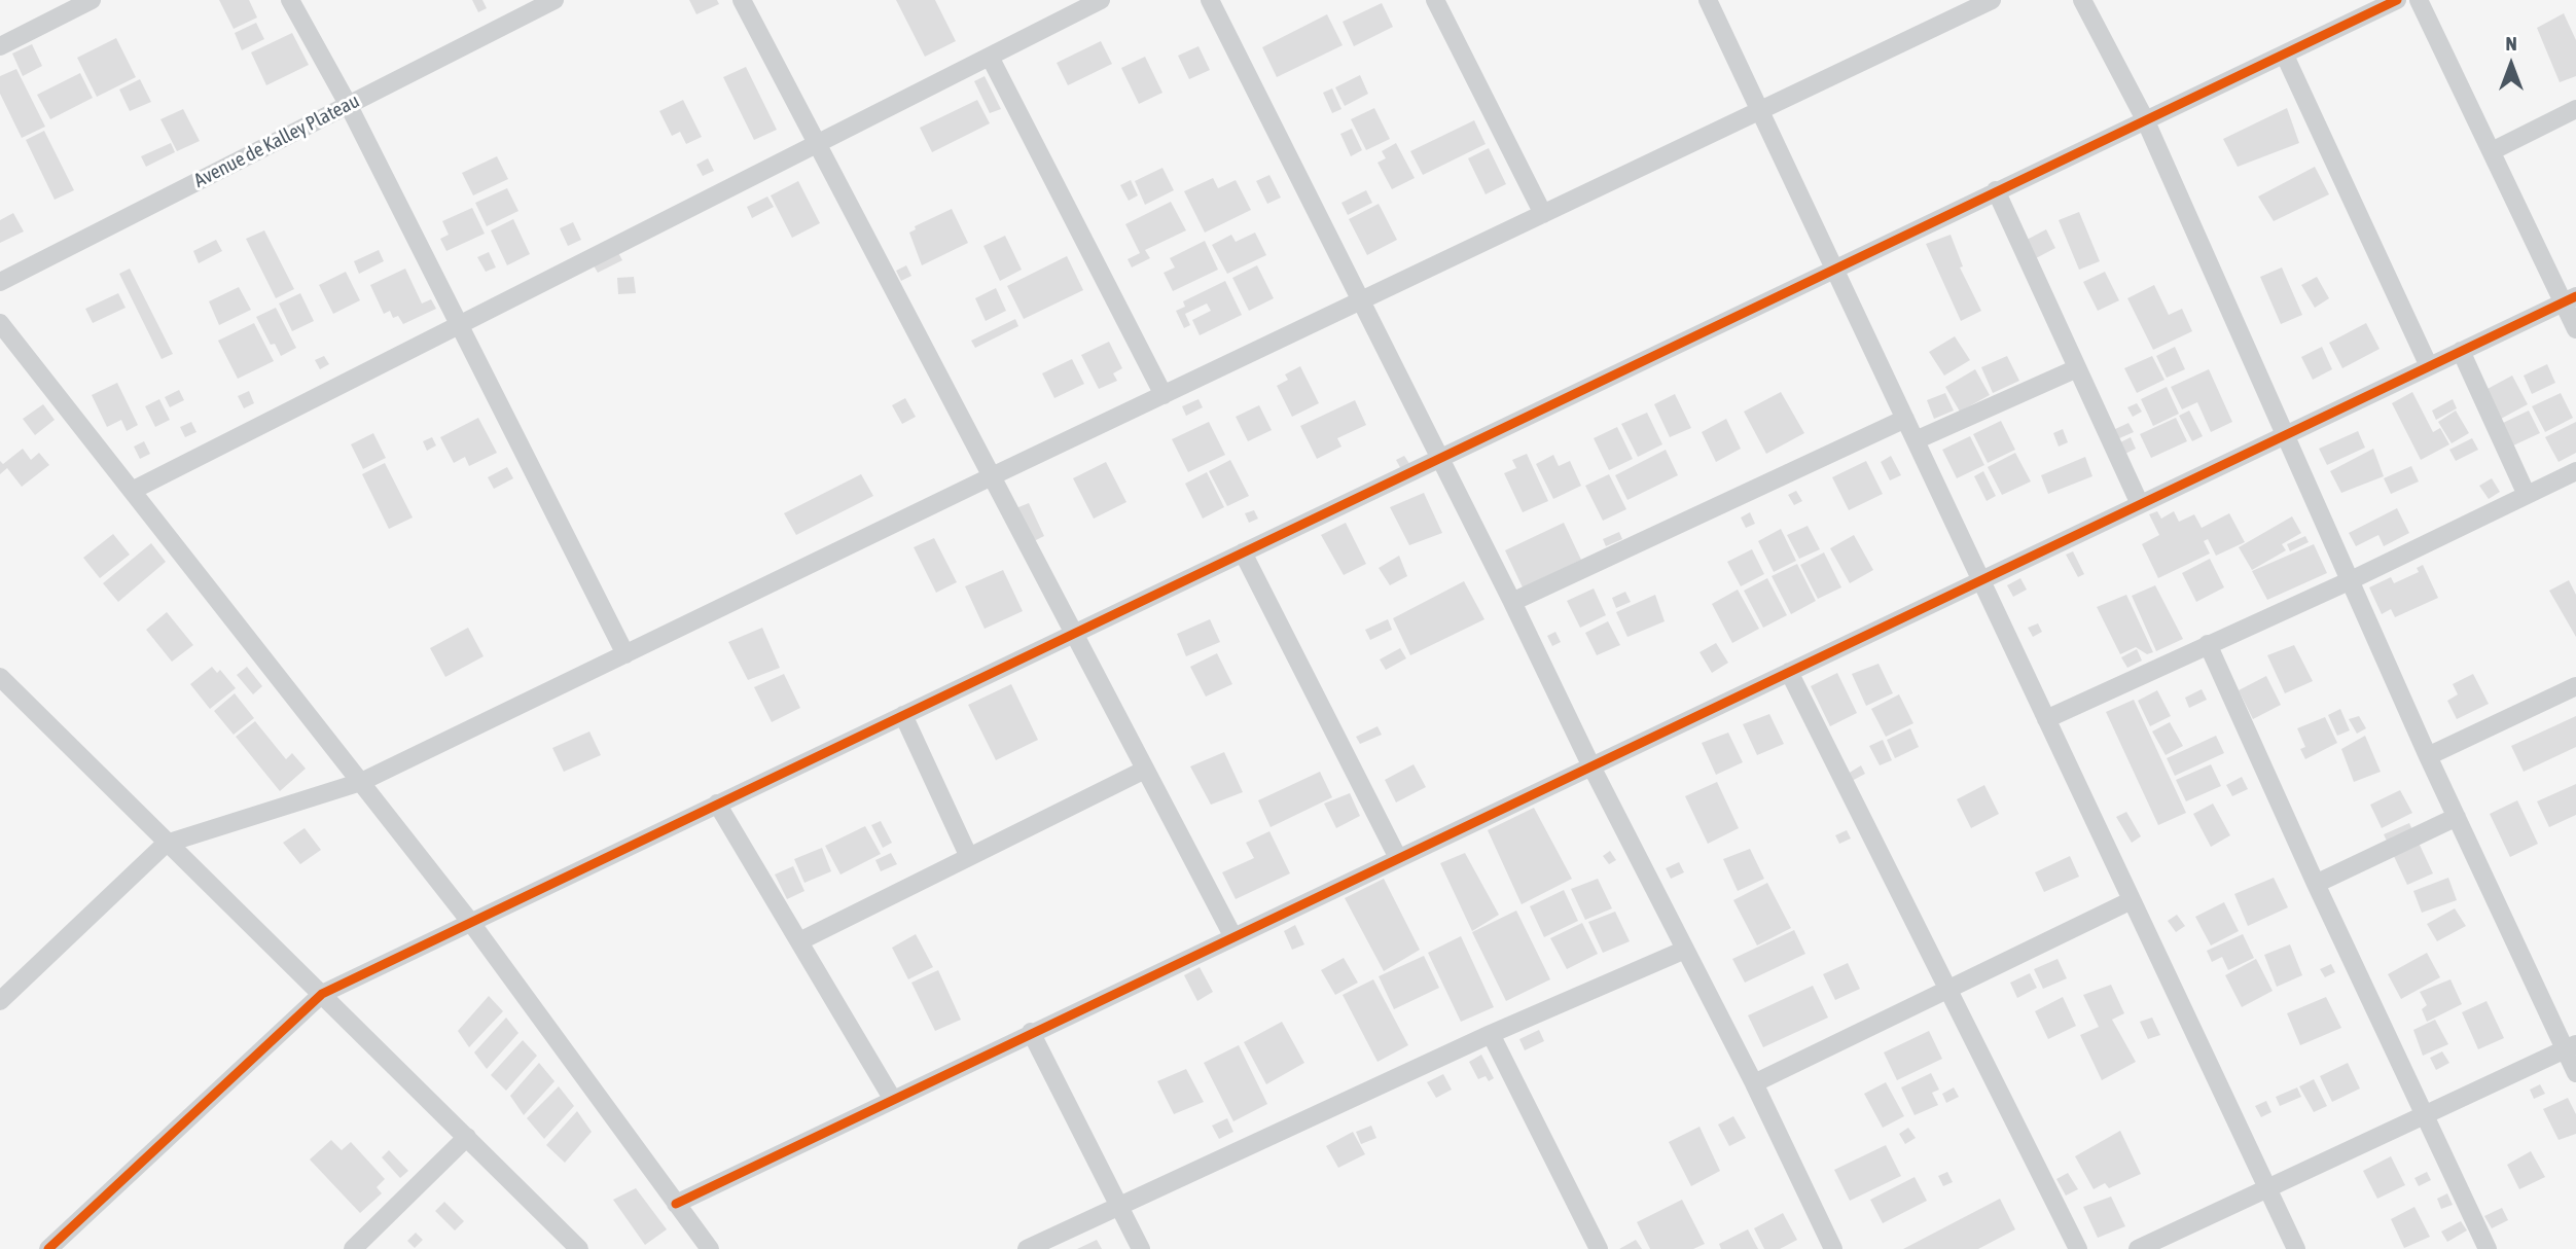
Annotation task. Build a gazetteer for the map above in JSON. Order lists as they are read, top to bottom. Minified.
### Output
{"streets":{"street":["Avenue de Kalley Plateau"]},"north":"top"}
